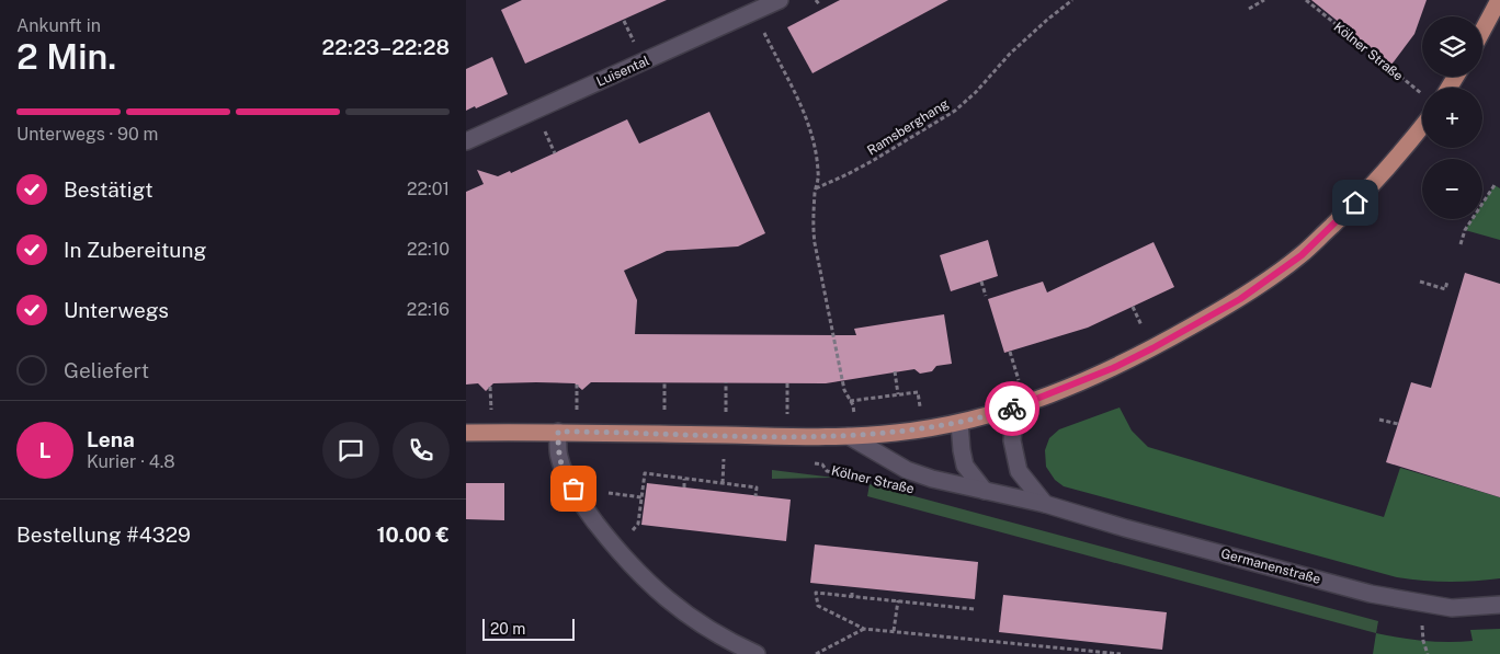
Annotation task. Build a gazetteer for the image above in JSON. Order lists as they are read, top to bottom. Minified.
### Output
{"streets":{"street":["Luisental","Germanenstraße"],"path":["Kölner Straße","Ramsberghang"]},"scale_bar":"20 m","page":{"heading":["2 Min.","Ankunft in","22:23–22:28"],"panel":["Lena","Kurier · 4.8","Bestellung #4329","10.00 €"],"map_buttons":["+","−"],"bar":"Unterwegs · 90 m","list":[["Bestätigt","22:01"],["In Zubereitung","22:10"],["Unterwegs","22:16"],"Geliefert"],"round":"L","scale":"20 m"}}
